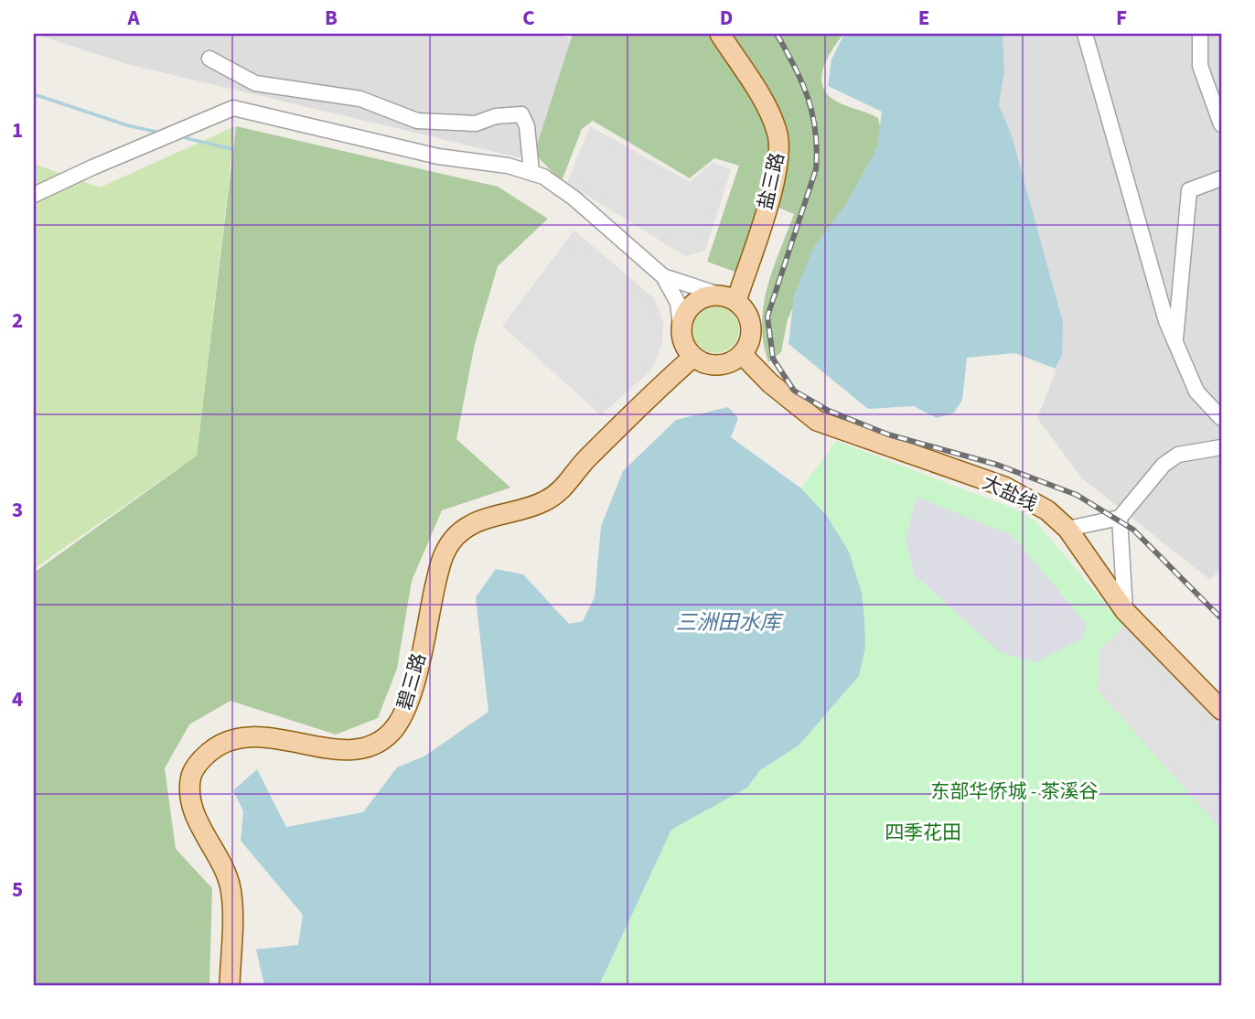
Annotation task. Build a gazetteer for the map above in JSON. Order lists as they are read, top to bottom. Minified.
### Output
{"streets":{"main road":["盐三路","大盐线","碧三路"]},"crossings":[["盐三路","大盐线"],["盐三路","碧三路"],["大盐线","碧三路"]],"water":["三洲田水库"],"parks":["东部华侨城 - 茶溪谷","四季花田"],"grid":{"columns":["A","B","C","D","E","F"],"rows":["1","2","3","4","5"]}}
